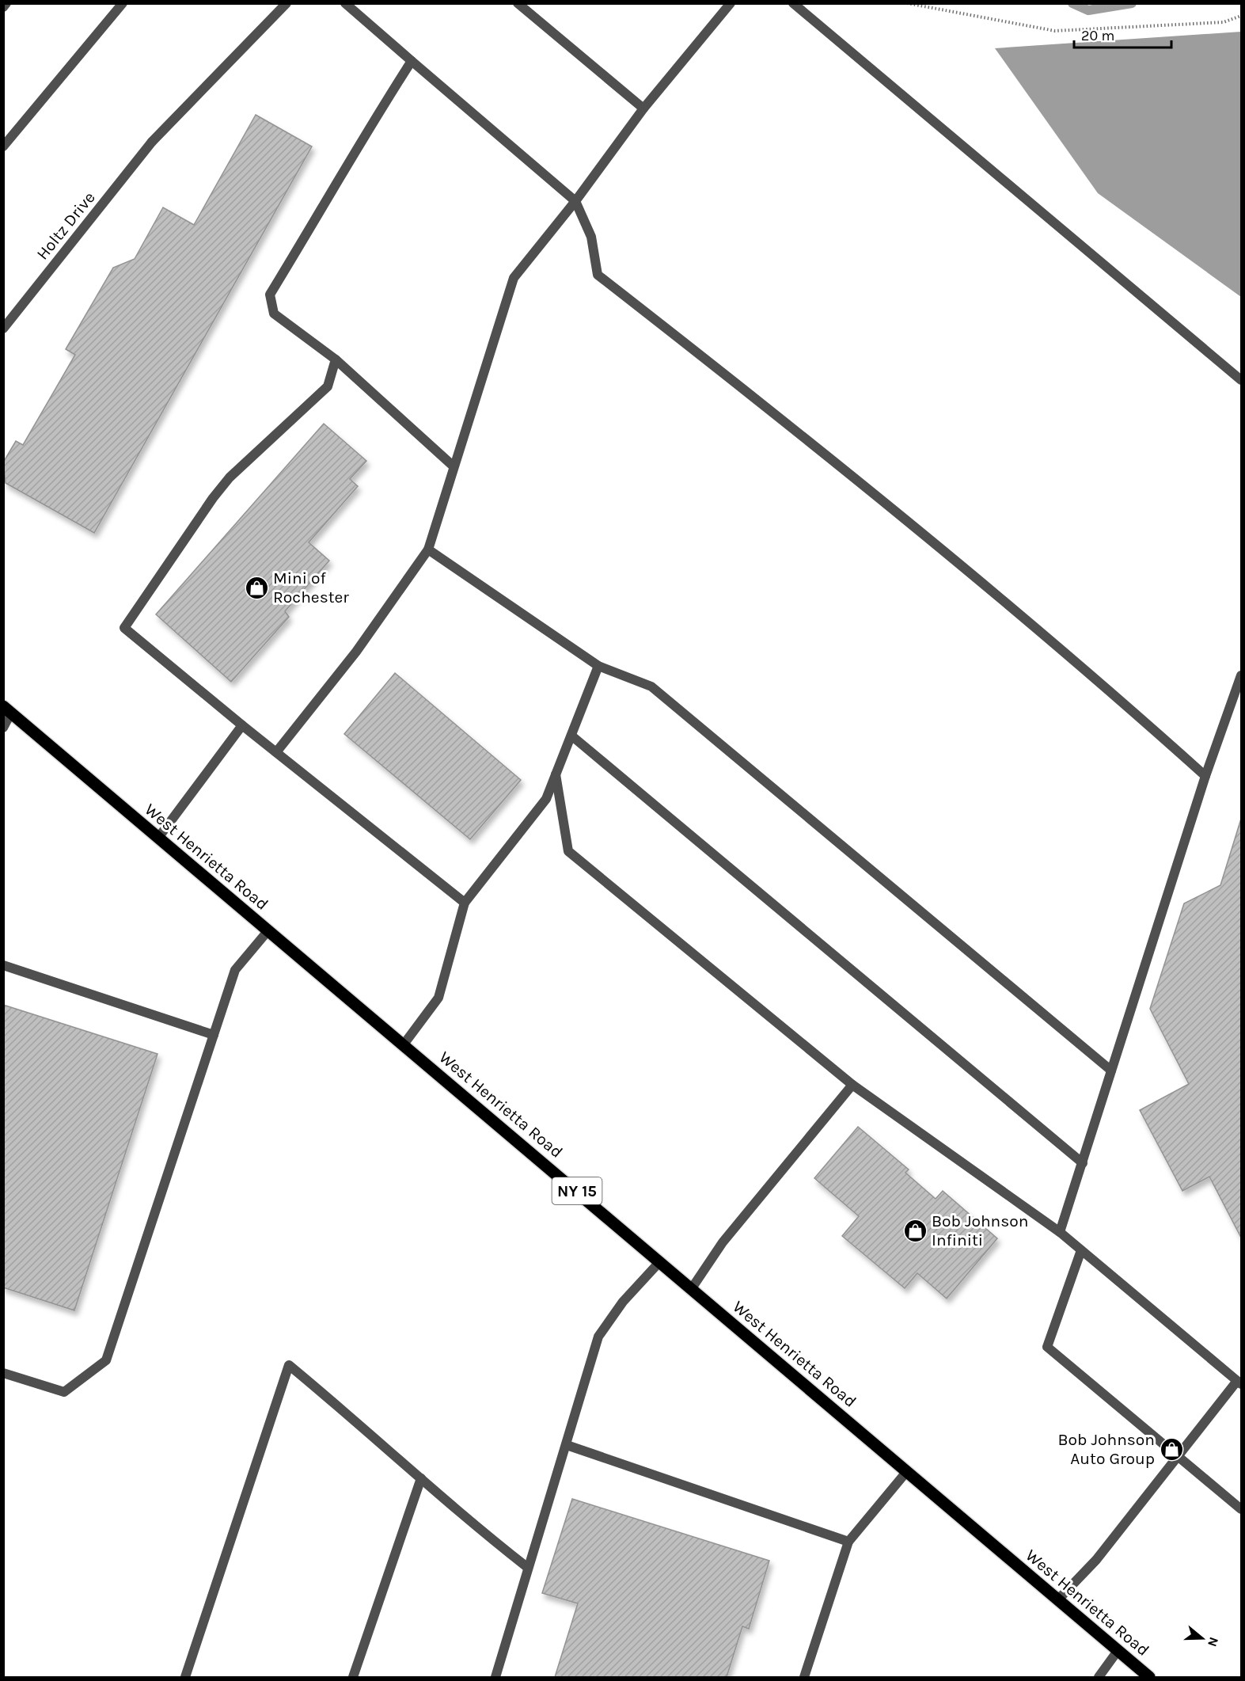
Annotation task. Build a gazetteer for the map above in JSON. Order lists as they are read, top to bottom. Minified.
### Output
{"streets":{"main road":["West Henrietta Road","NY 15"],"street":["Holtz Drive"]},"places":{"shop":["Mini of Rochester","Bob Johnson Infiniti","Bob Johnson Auto Group"]},"scale_bar":"20 m","north":"right"}
